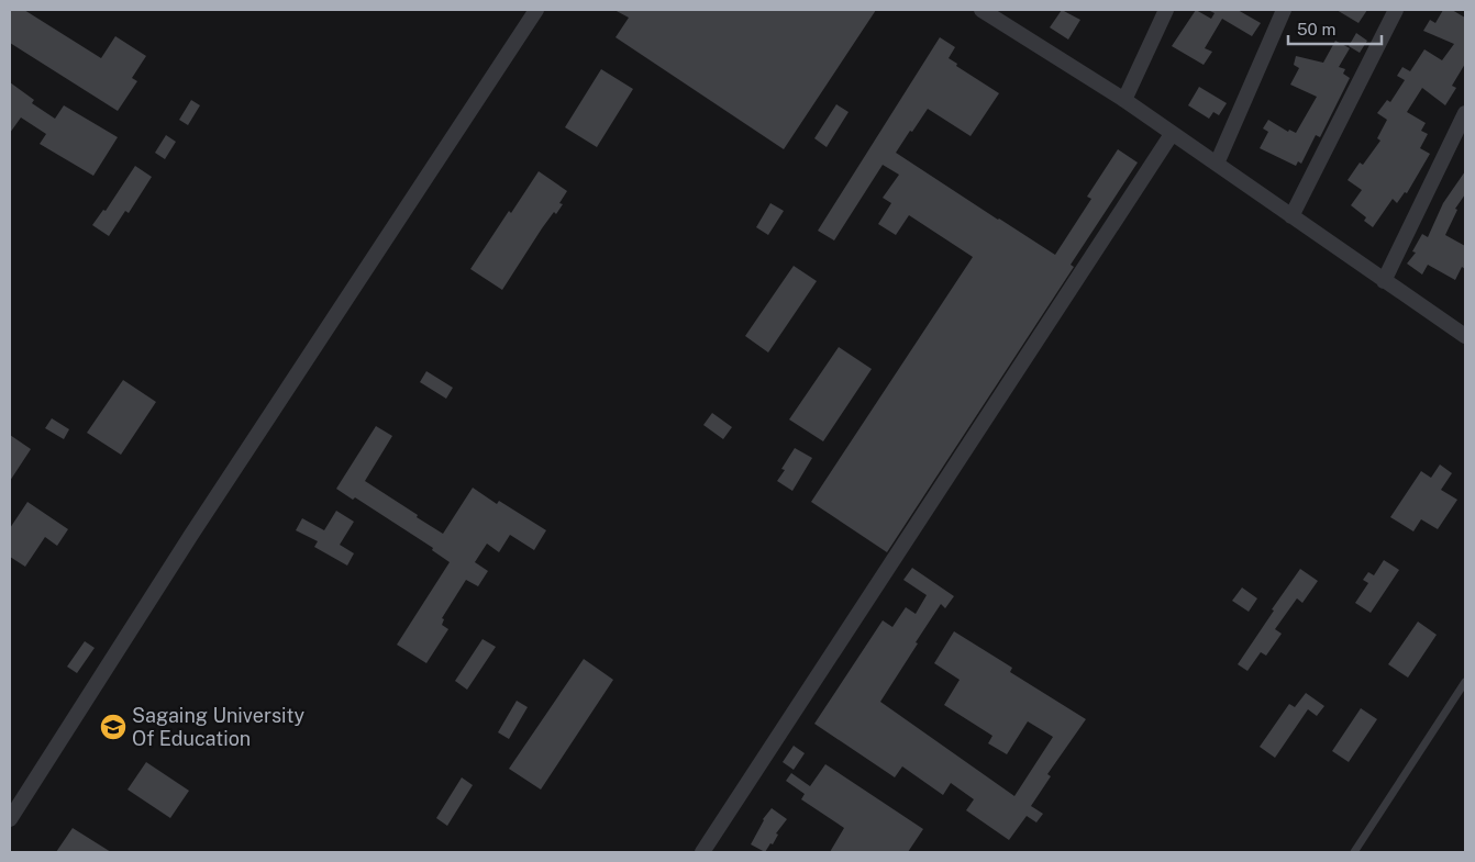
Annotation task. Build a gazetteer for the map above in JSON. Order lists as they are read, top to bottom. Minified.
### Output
{"places":{"school or university":["Sagaing University Of Education"]},"scale_bar":"50 m"}
